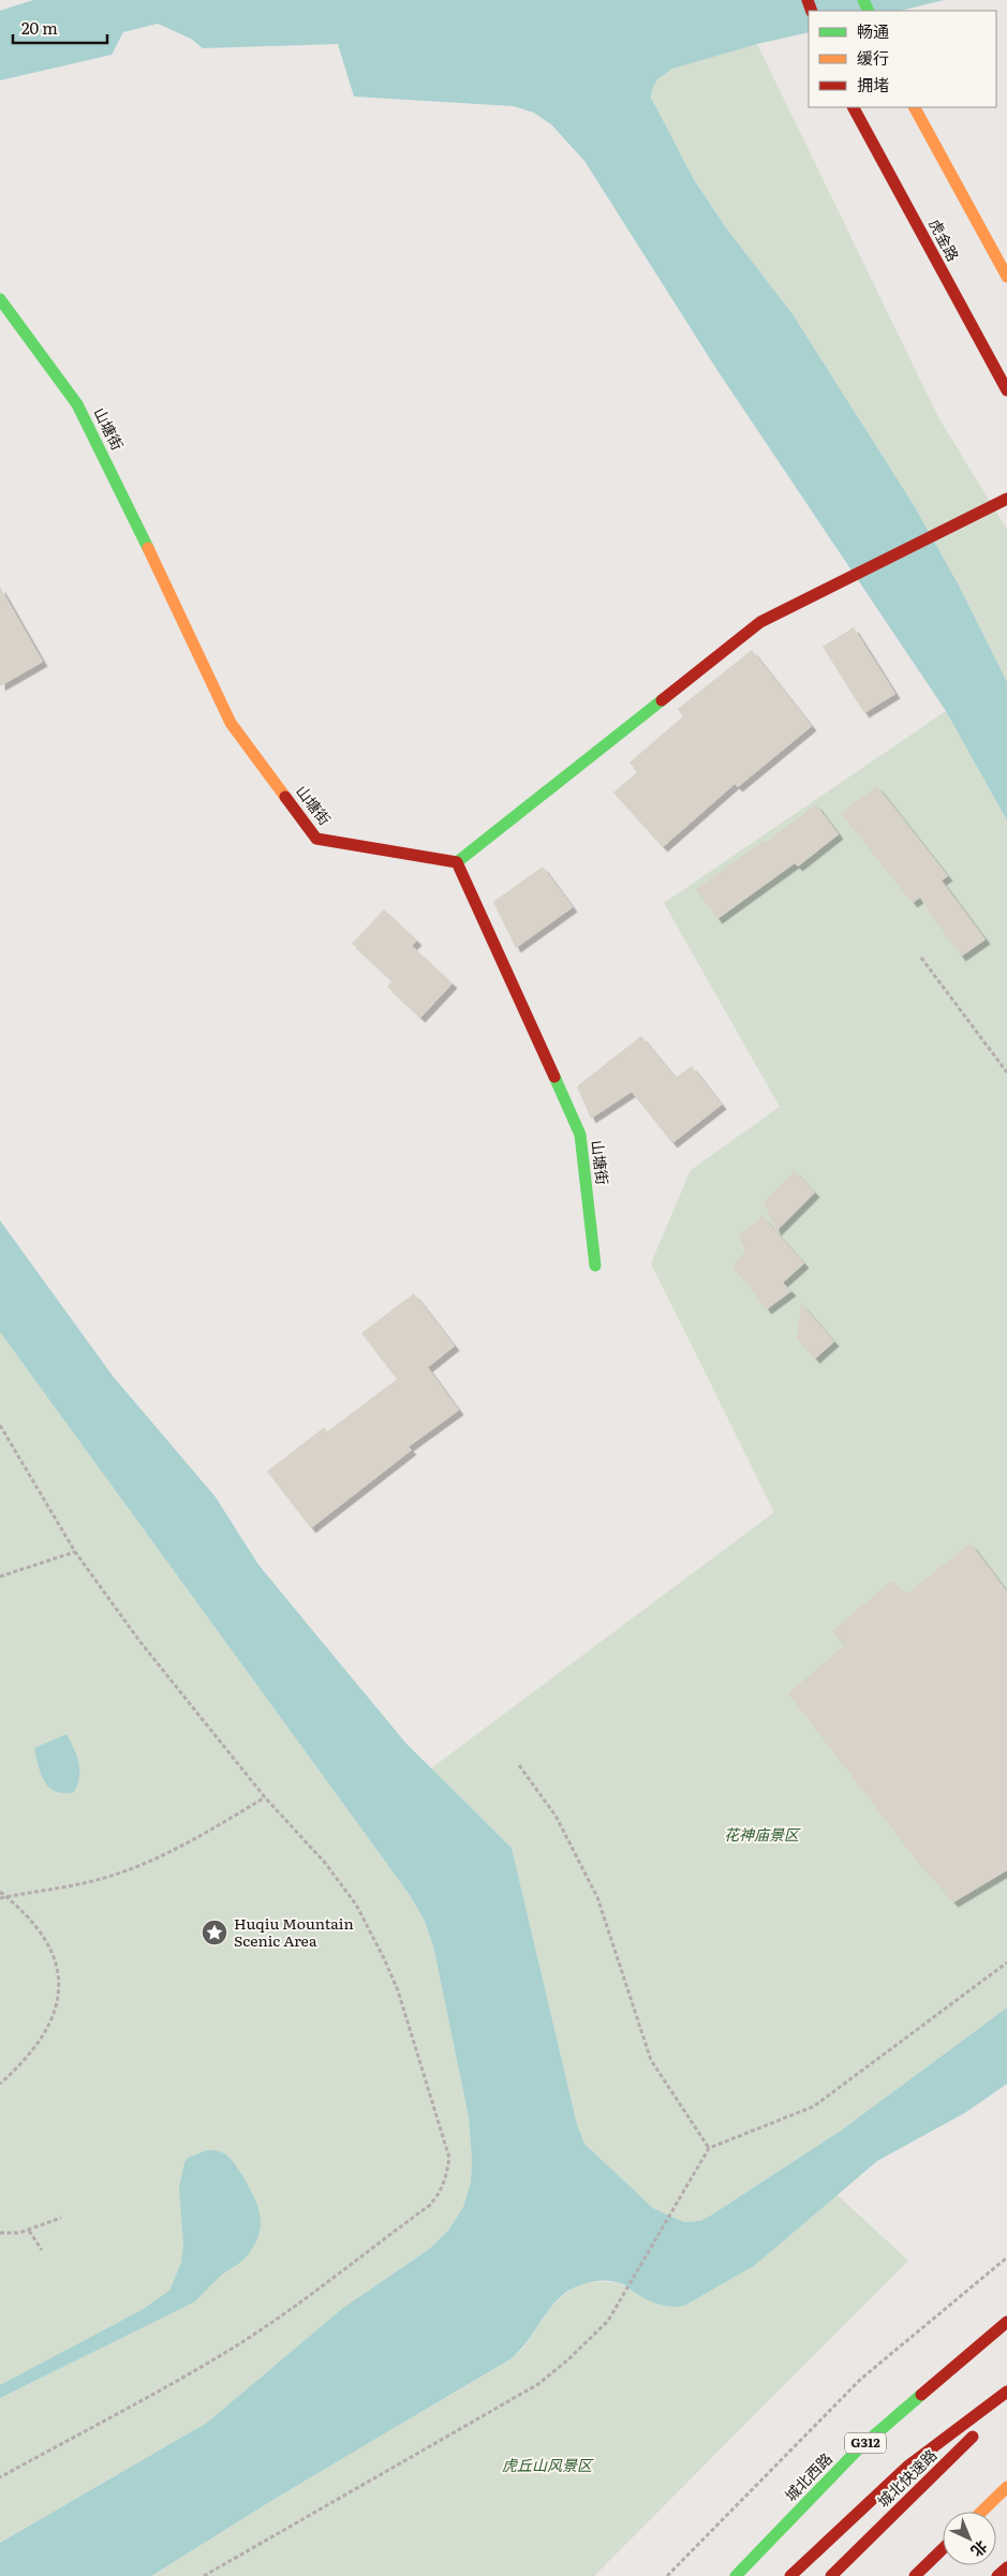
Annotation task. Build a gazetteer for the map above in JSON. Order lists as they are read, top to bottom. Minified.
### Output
{"streets":{"main road":["虎金路","山塘街","G312","城北西路","城北快速路"]},"parks":["花神庙景区","虎丘山风景区"],"places":{"place":["Huqiu Mountain Scenic Area"]},"legend":["畅通","缓行","拥堵"],"scale_bar":"20 m","north":"bottom right"}
